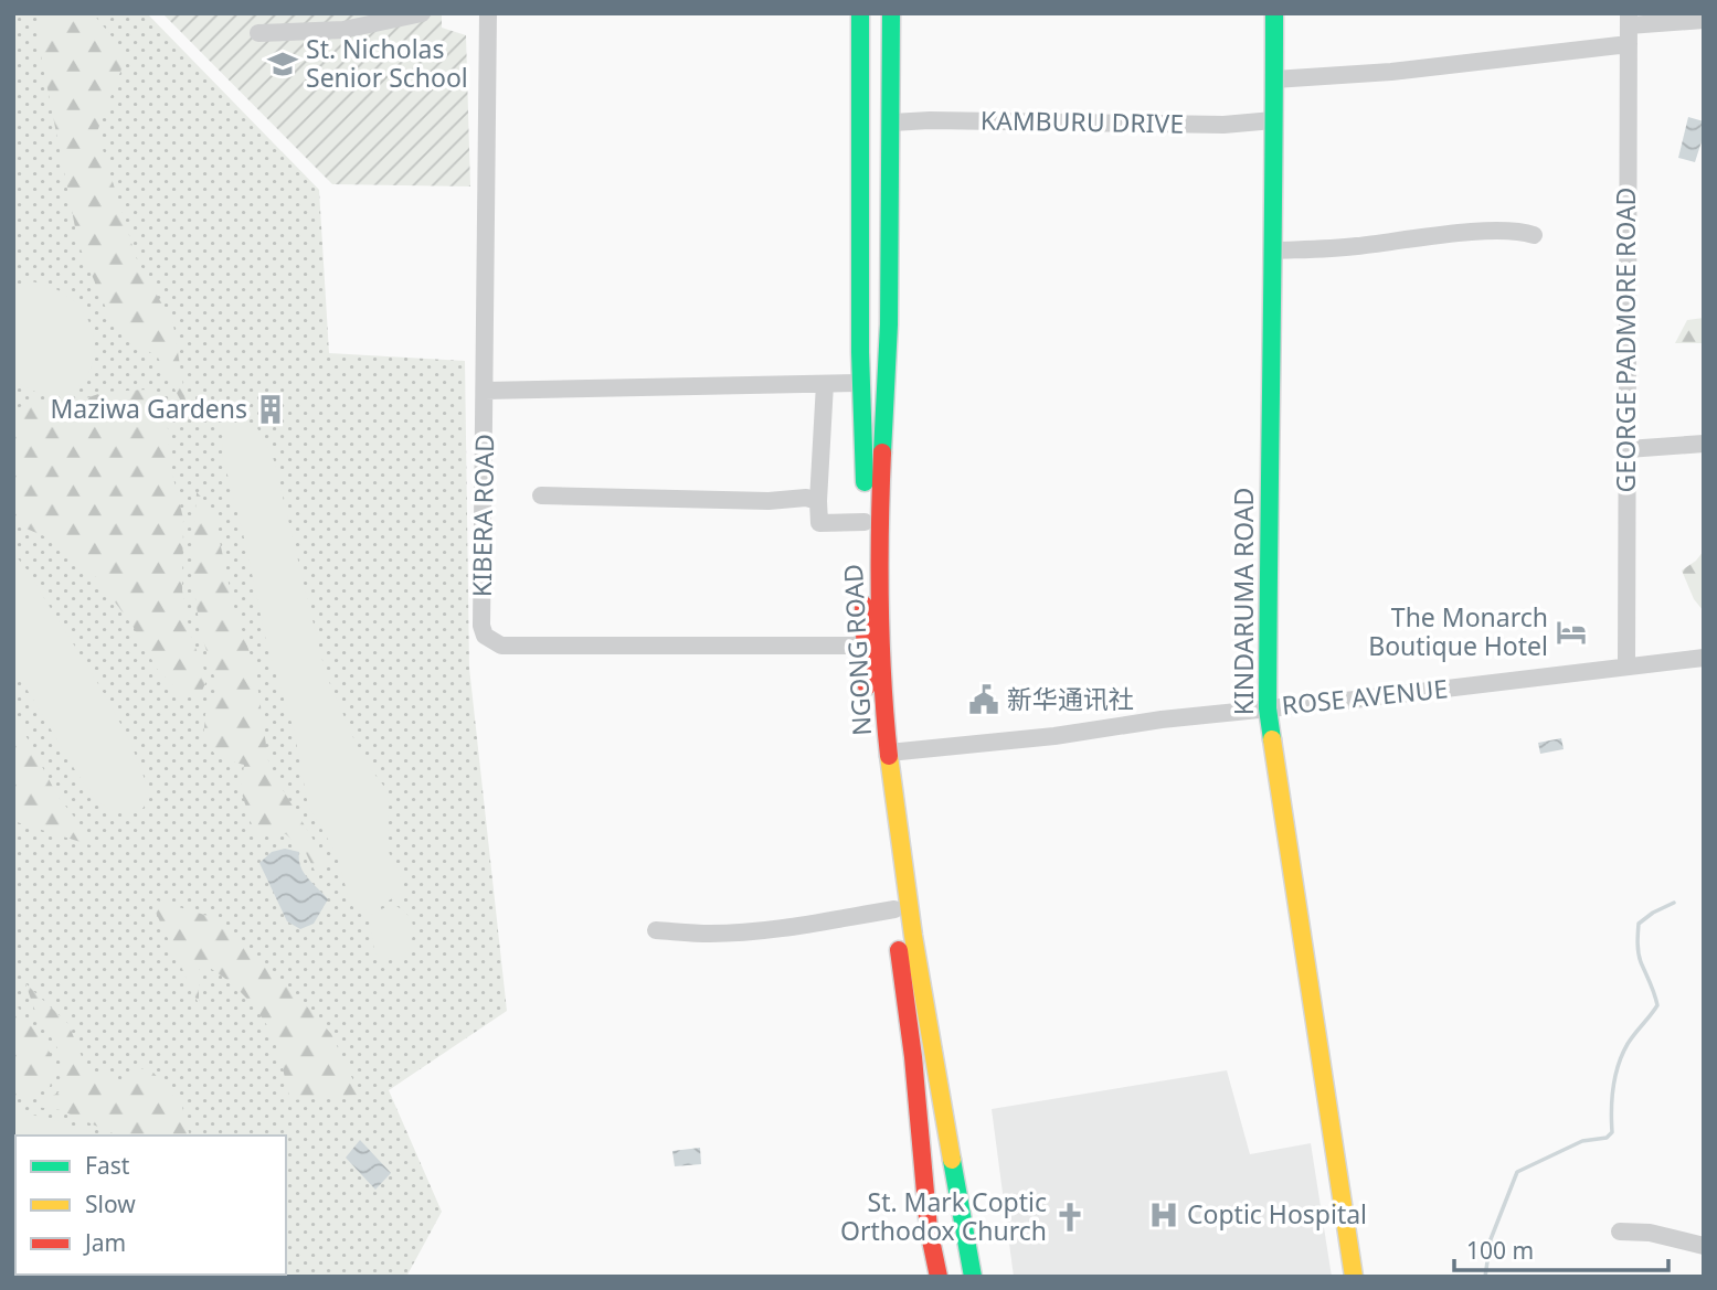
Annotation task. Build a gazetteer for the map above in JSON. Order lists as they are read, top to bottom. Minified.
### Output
{"streets":{"main road":["KINDARUMA ROAD","NGONG ROAD"],"street":["KAMBURU DRIVE","GEORGE PADMORE ROAD","KIBERA ROAD","ROSE AVENUE"]},"crossings":[["KAMBURU DRIVE","KINDARUMA ROAD"],["KAMBURU DRIVE","NGONG ROAD"],["GEORGE PADMORE ROAD","ROSE AVENUE"],["KIBERA ROAD","NGONG ROAD"],["KINDARUMA ROAD","ROSE AVENUE"],["NGONG ROAD","ROSE AVENUE"]],"places":{"school or university":["St. Nicholas Senior School"],"building":["Maziwa Gardens"],"hotel":["The Monarch Boutique Hotel"],"public building":["新华通讯社"],"hospital":["Coptic Hospital"],"church":["St. Mark Coptic Orthodox Church"]},"legend":["Fast","Slow","Jam"],"scale_bar":"100 m"}
